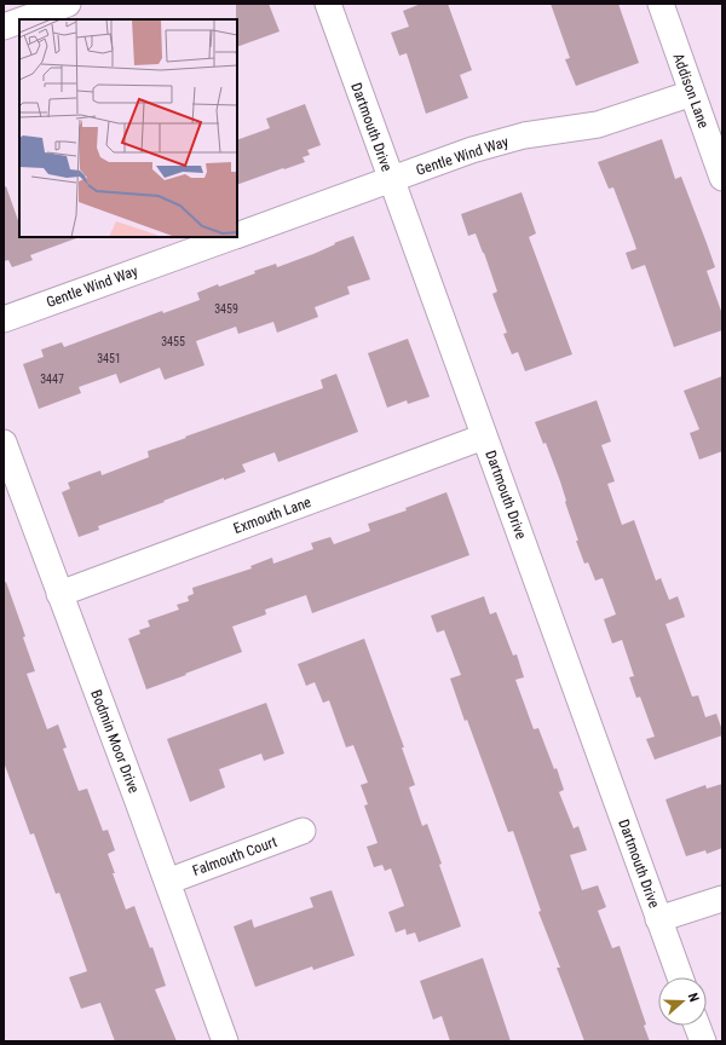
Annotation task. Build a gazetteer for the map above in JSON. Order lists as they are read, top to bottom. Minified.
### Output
{"streets":{"street":["Addison Lane","Dartmouth Drive","Gentle Wind Way","Exmouth Lane","Bodmin Moor Drive","Falmouth Court"]},"crossings":[["Addison Lane","Gentle Wind Way"],["Dartmouth Drive","Gentle Wind Way"],["Dartmouth Drive","Exmouth Lane"],["Exmouth Lane","Bodmin Moor Drive"],["Bodmin Moor Drive","Falmouth Court"]],"house_numbers":["3459","3455","3451","3447"],"north":"right"}
